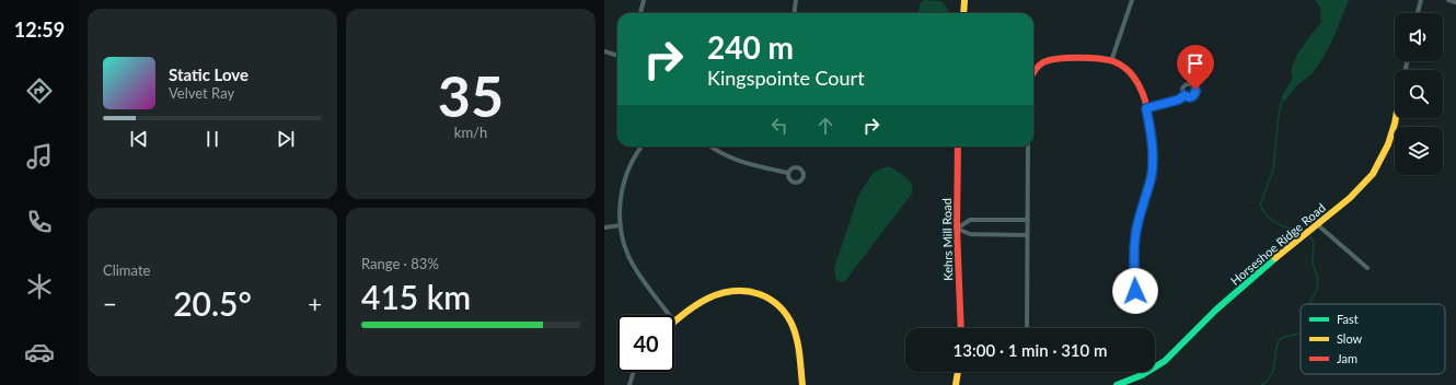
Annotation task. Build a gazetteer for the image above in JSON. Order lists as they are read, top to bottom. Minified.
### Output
{"streets":{"street":["Kehrs Mill Road","Horseshoe Ridge Road"]},"legend":["Fast","Slow","Jam"],"page":{"tabs":"12:59","tile":[["35","km/h"],"Climate",["Range · 83%","415 km"]],"turn":["240 m","Kingspointe Court"],"song":["Static Love","Velvet Ray"],"heat":["−","20.5°","+"],"limit":"40","trip":"13:00 · 1 min · 310 m"}}
